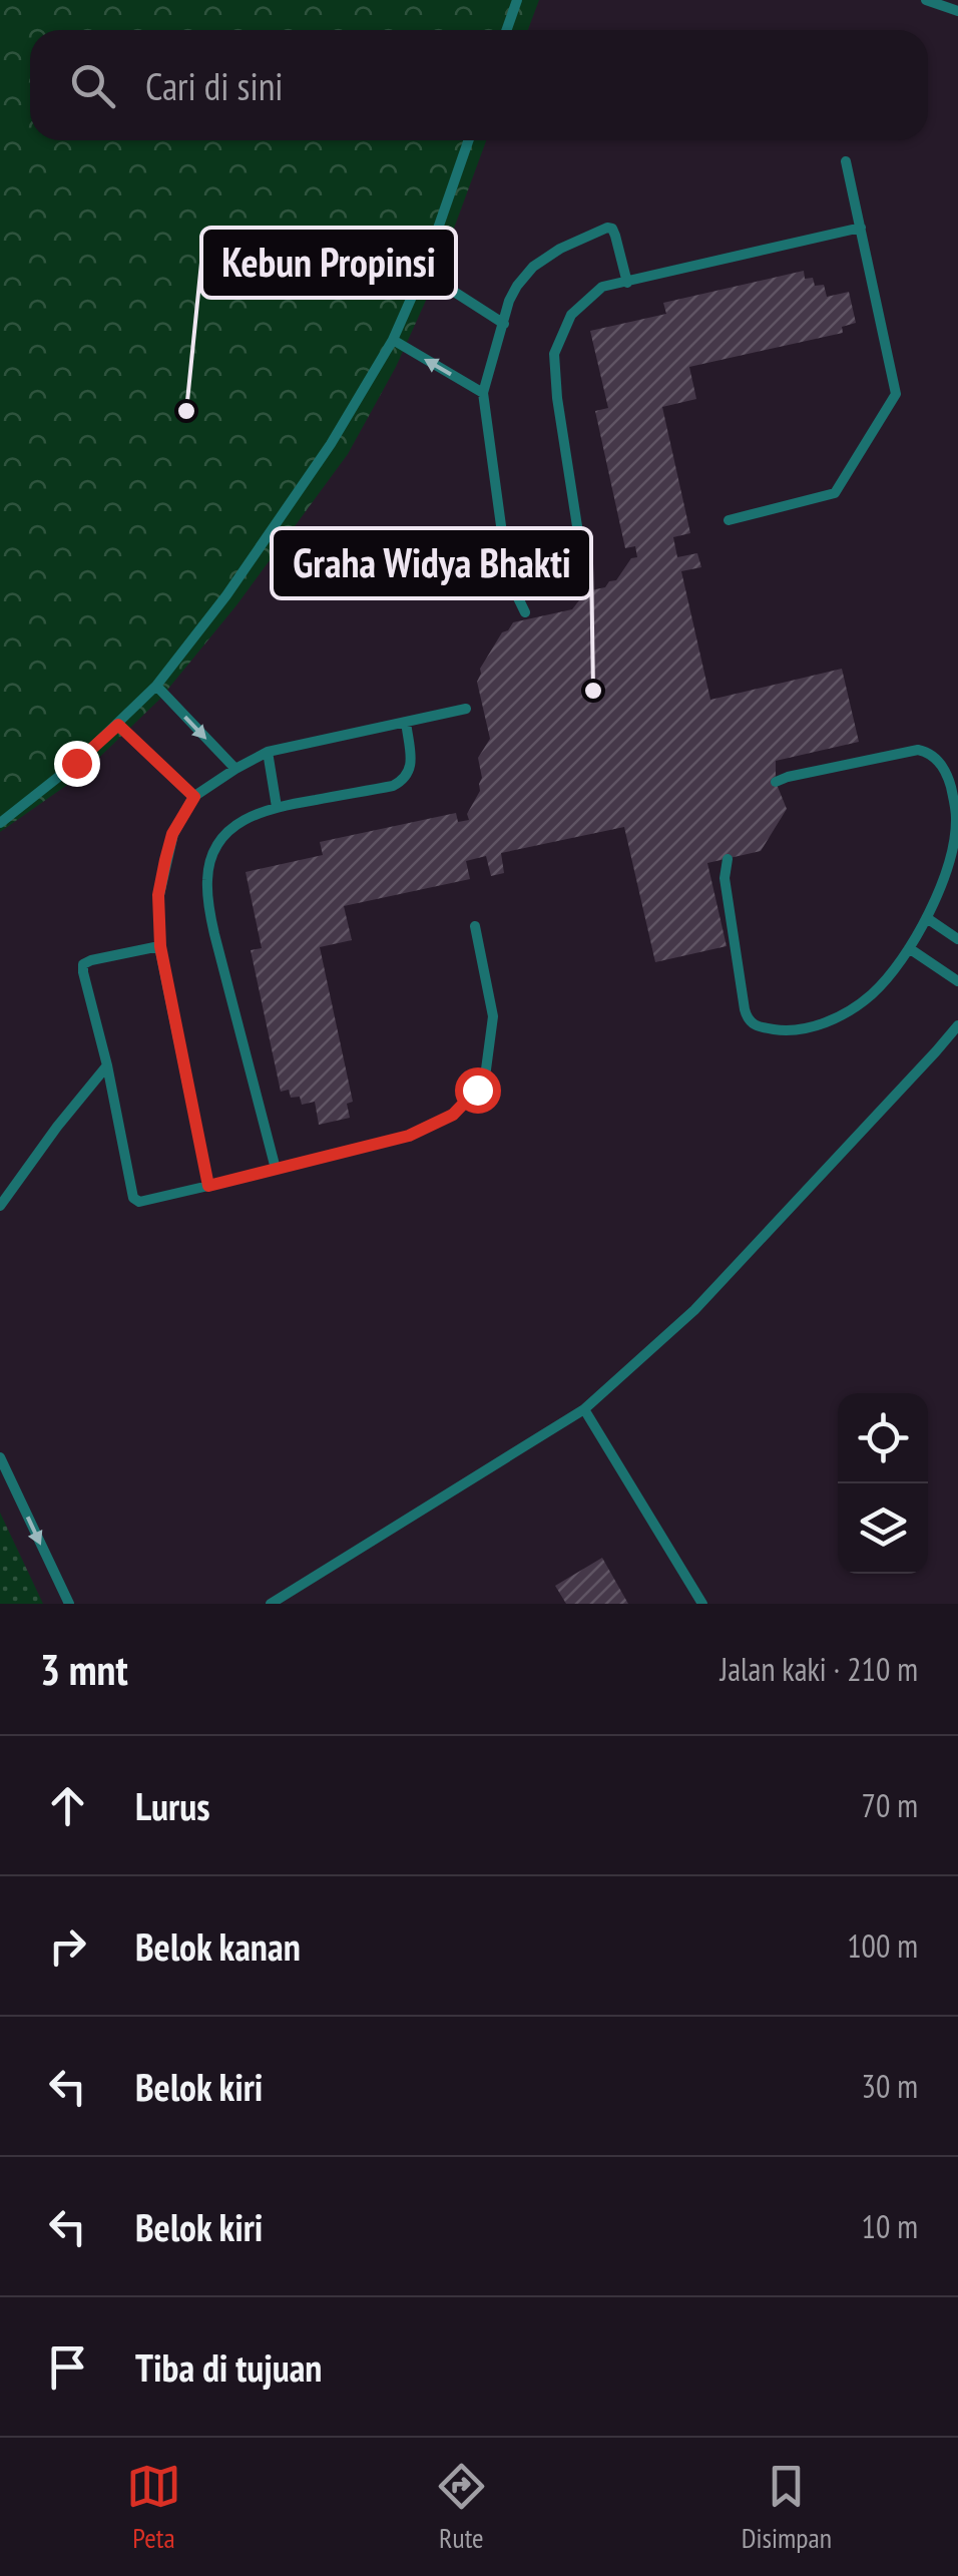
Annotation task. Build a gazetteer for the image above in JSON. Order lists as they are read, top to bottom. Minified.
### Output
{"places":["Kebun Propinsi","Graha Widya Bhakti"],"page":{"search":"Cari di sini","heading":["3 mnt","Jalan kaki · 210 m"],"list":[["Lurus","70 m"],["Belok kanan","100 m"],["Belok kiri","30 m"],["Belok kiri","10 m"],"Tiba di tujuan"],"nav":["Peta","Rute","Disimpan"]}}
